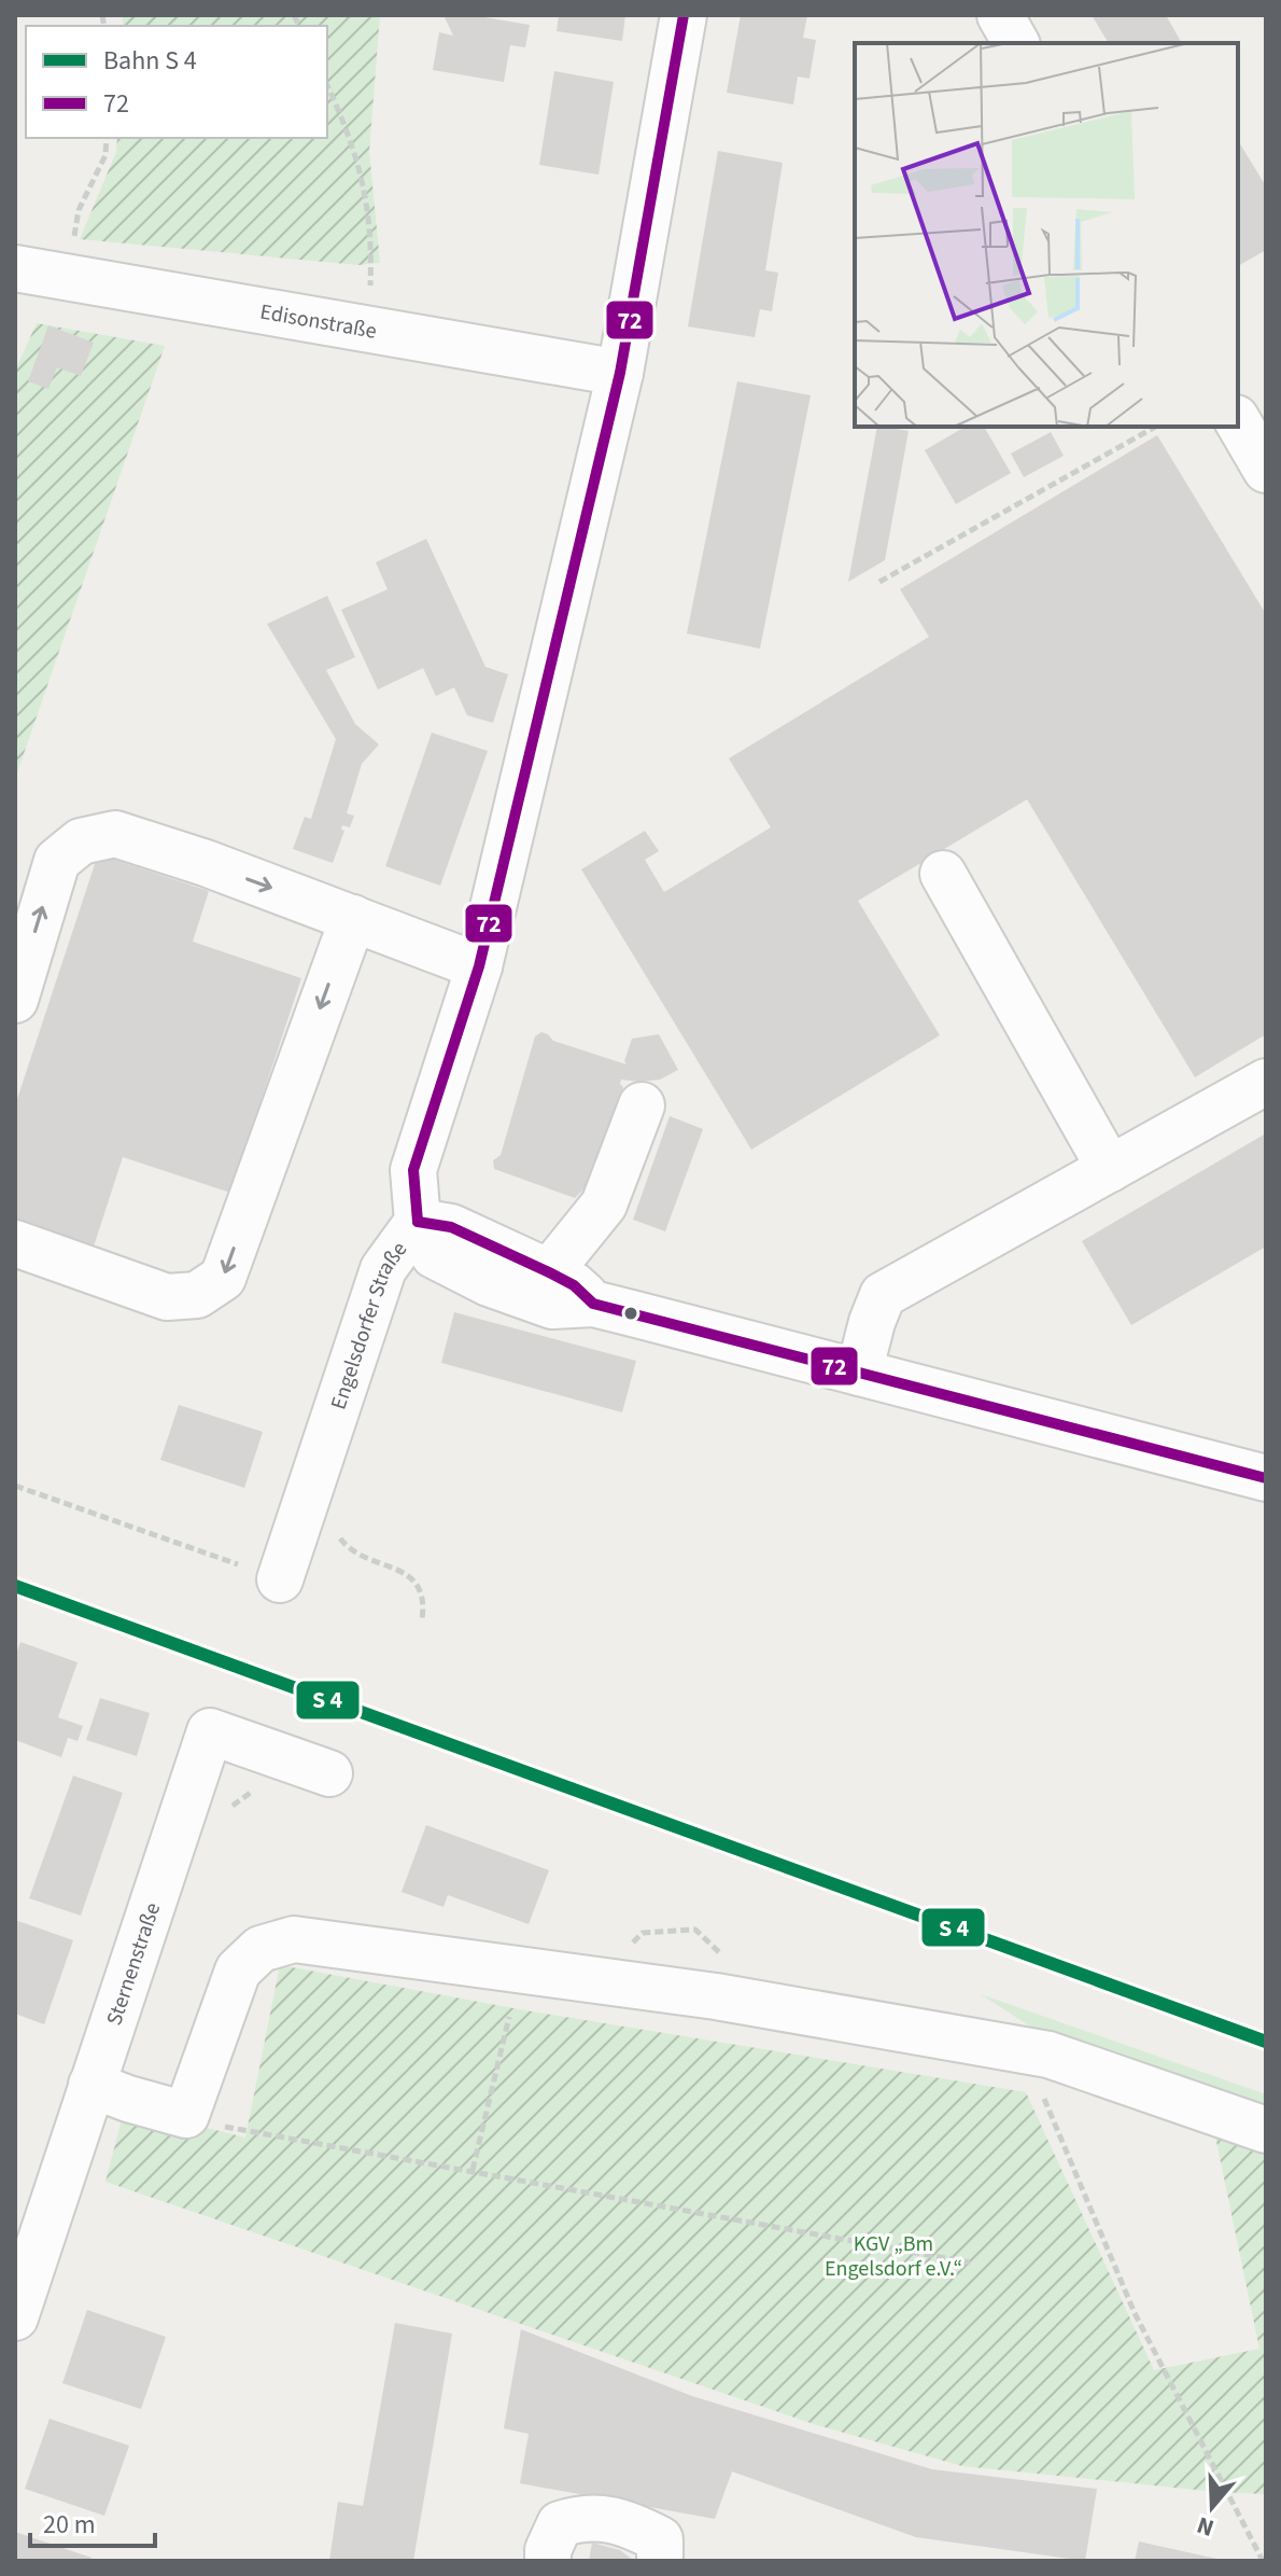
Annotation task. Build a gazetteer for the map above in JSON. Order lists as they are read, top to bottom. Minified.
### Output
{"streets":{"street":["Edisonstraße","Engelsdorfer Straße","Sternenstraße"]},"crossings":[["Edisonstraße","Engelsdorfer Straße"]],"parks":["KGV „Bm Engelsdorf e.V.“"],"lines":["transit line 72"],"legend":["Bahn S 4","72"],"scale_bar":"20 m","north":"bottom"}
